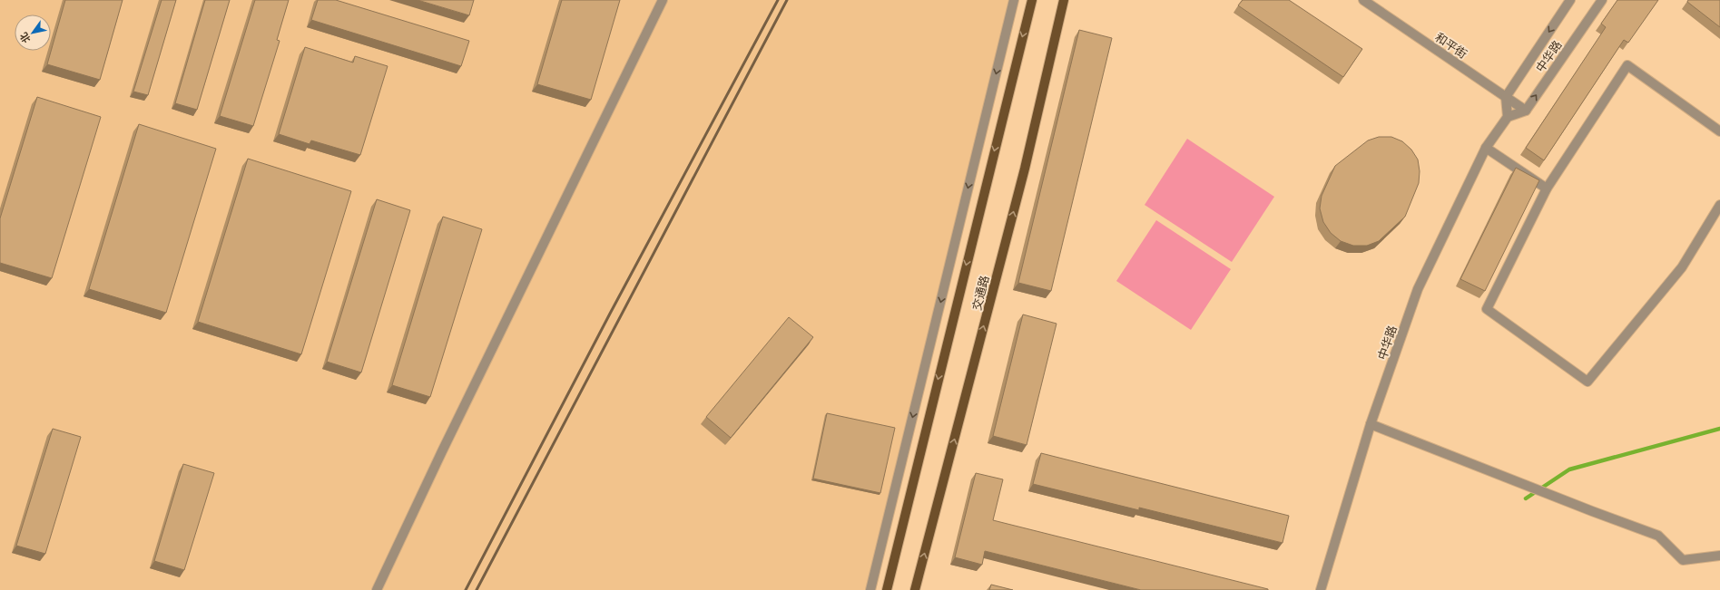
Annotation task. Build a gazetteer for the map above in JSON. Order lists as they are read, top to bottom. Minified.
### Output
{"streets":{"main road":["交通路"],"street":["和平街","中华路"]},"crossings":[["和平街","中华路"]],"north":"bottom left"}
